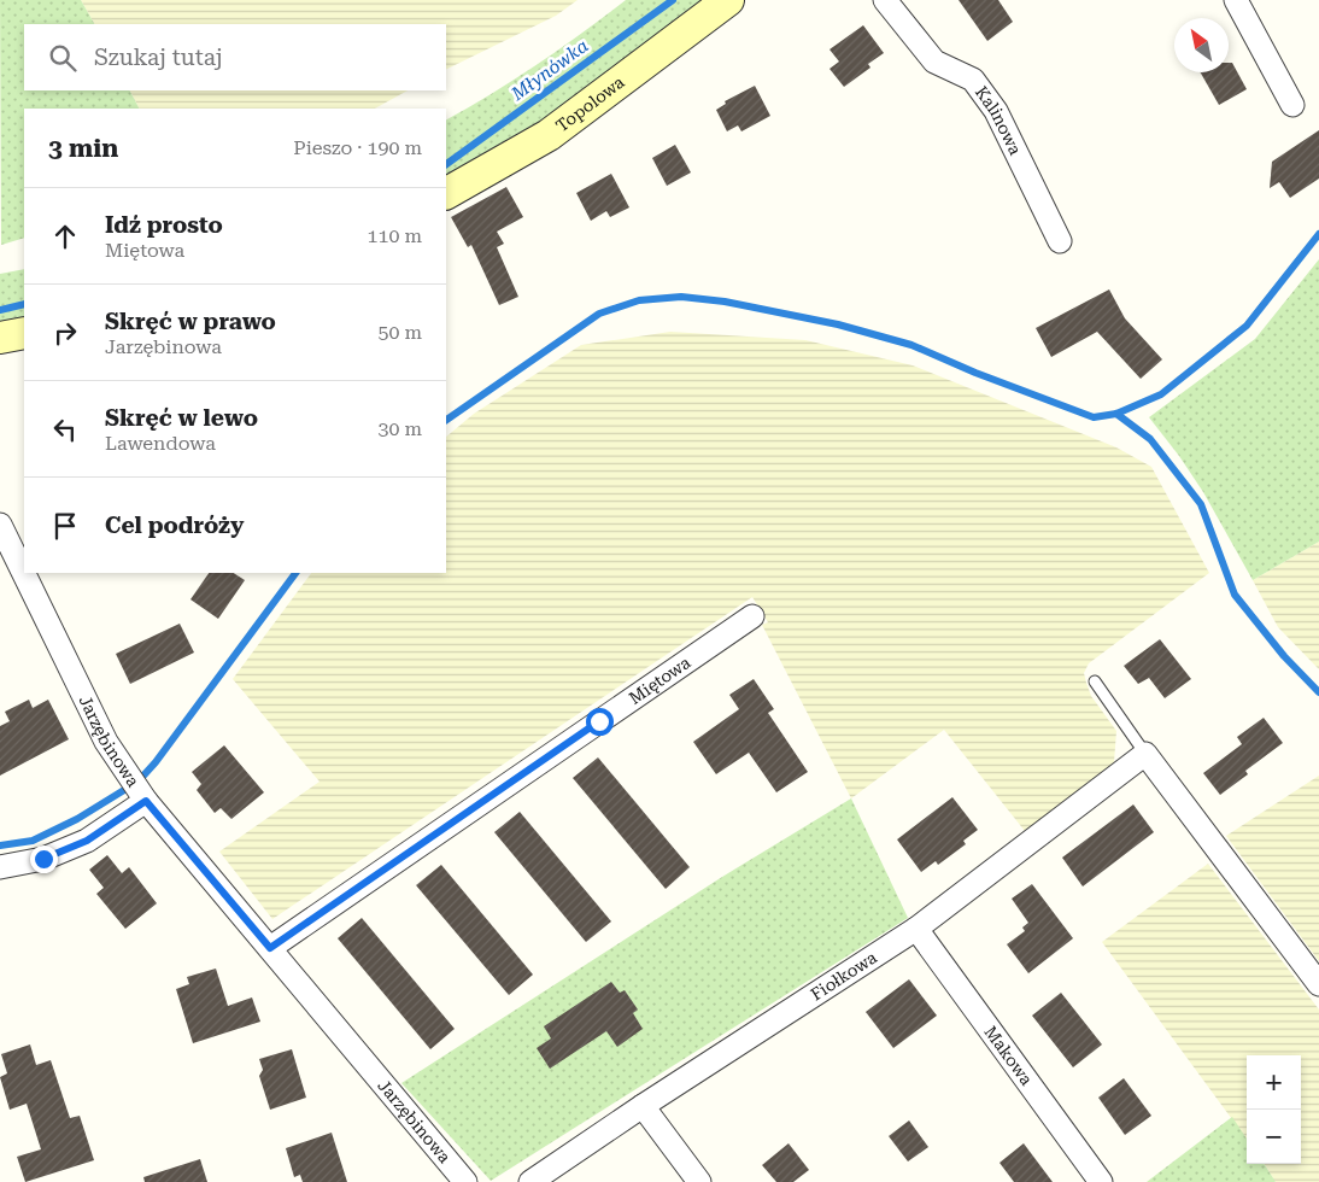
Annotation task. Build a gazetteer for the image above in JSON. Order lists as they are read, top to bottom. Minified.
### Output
{"streets":{"street":["Topolowa","Kalinowa","Miętowa","Jarzębinowa","Fiołkowa","Makowa"]},"crossings":[["Miętowa","Jarzębinowa"],["Fiołkowa","Makowa"]],"water":["Młynówka"],"north":"top left","page":{"search":"Szukaj tutaj","heading":["3 min","Pieszo · 190 m"],"list":[["Idź prosto","Miętowa","110 m"],["Skręć w prawo","Jarzębinowa","50 m"],["Skręć w lewo","Lawendowa","30 m"],"Cel podróży"],"map_buttons":["+","−"]}}
